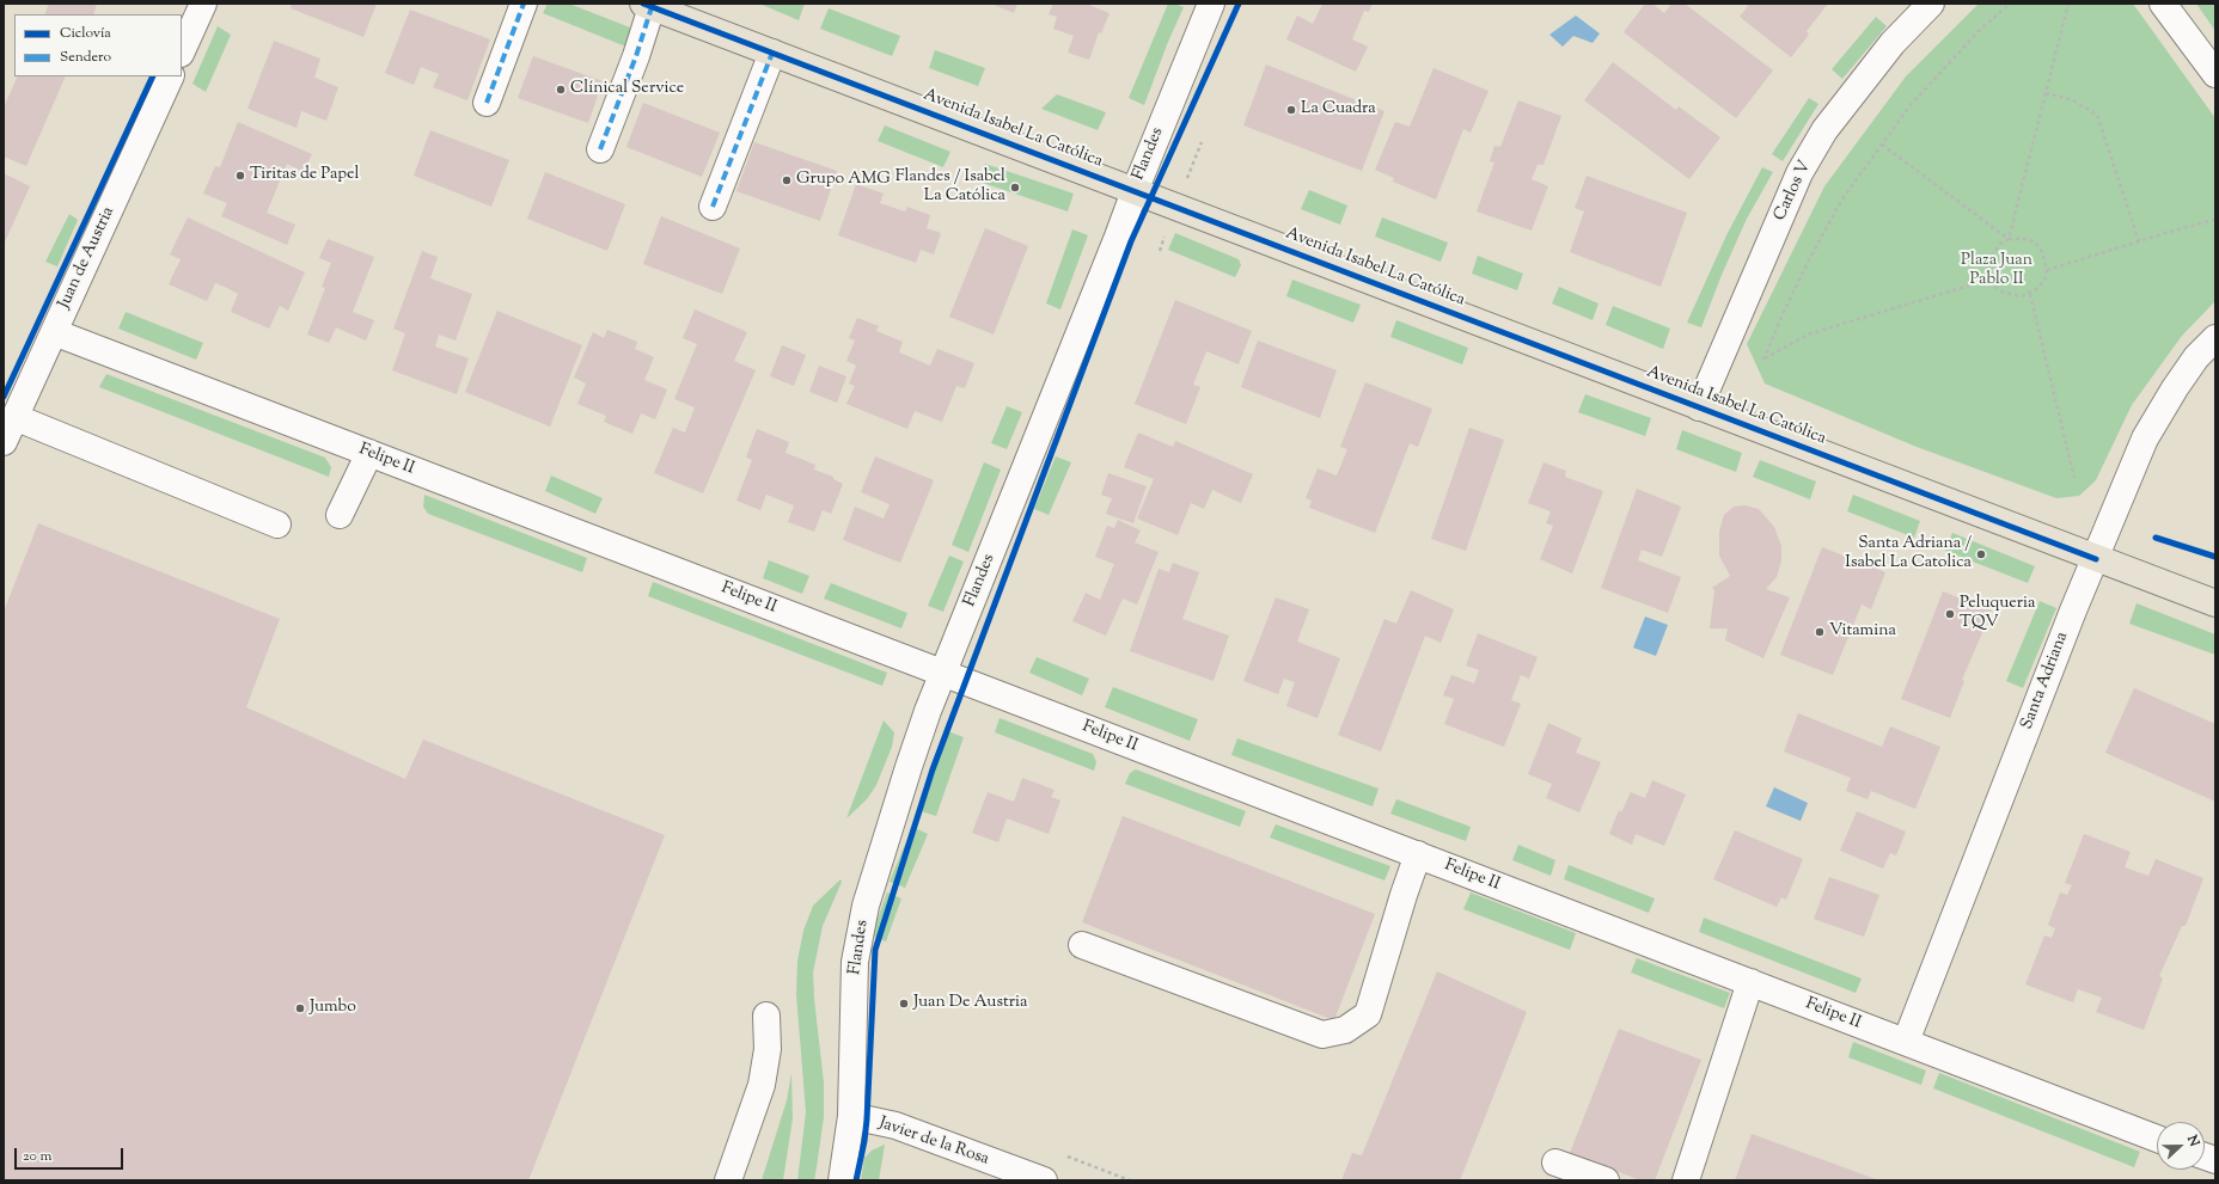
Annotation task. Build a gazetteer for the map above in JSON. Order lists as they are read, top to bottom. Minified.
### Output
{"streets":{"main road":["Avenida Isabel La Católica"],"street":["Flandes","Carlos V","Juan de Austria","Felipe II","Santa Adriana","Javier de la Rosa"]},"crossings":[["Avenida Isabel La Católica","Flandes"],["Avenida Isabel La Católica","Carlos V"],["Avenida Isabel La Católica","Santa Adriana"],["Flandes","Felipe II"],["Flandes","Javier de la Rosa"],["Juan de Austria","Felipe II"],["Felipe II","Santa Adriana"]],"parks":["Plaza Juan Pablo II"],"places":["Clínical Service","La Cuadra","Tiritas de Papel","Grupo AMG","Flandes / Isabel La Católica","Santa Adriana / Isabel La Catolica","Peluqueria TQV","Vitamina","Juan De Austria","Jumbo"],"legend":["Ciclovía","Sendero"],"scale_bar":"20 m","north":"right"}
